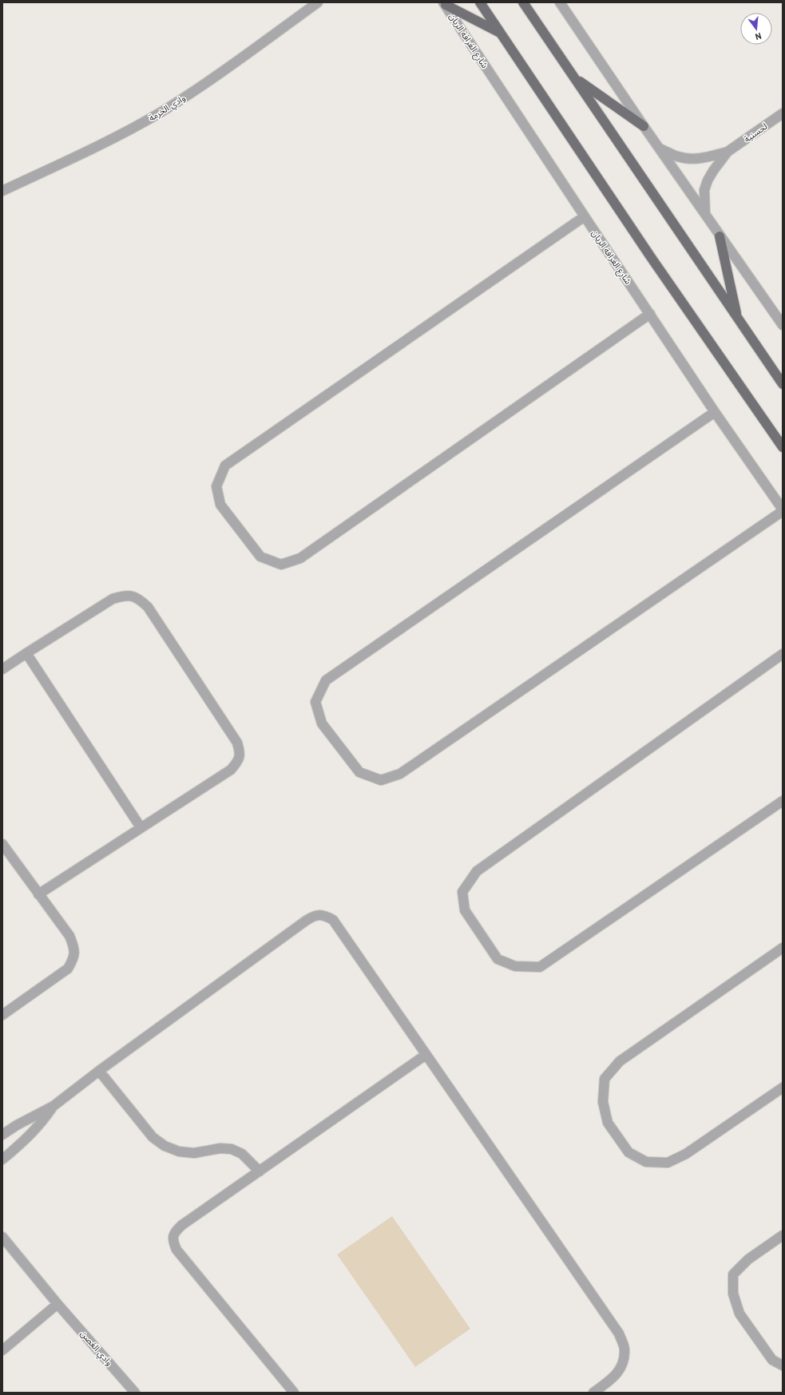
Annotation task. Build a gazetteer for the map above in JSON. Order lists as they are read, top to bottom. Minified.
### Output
{"streets":{"street":["شارع الغرافة الريان","وادي الخرمة","لحسنية","وادي الغصن"]},"north":"bottom"}
